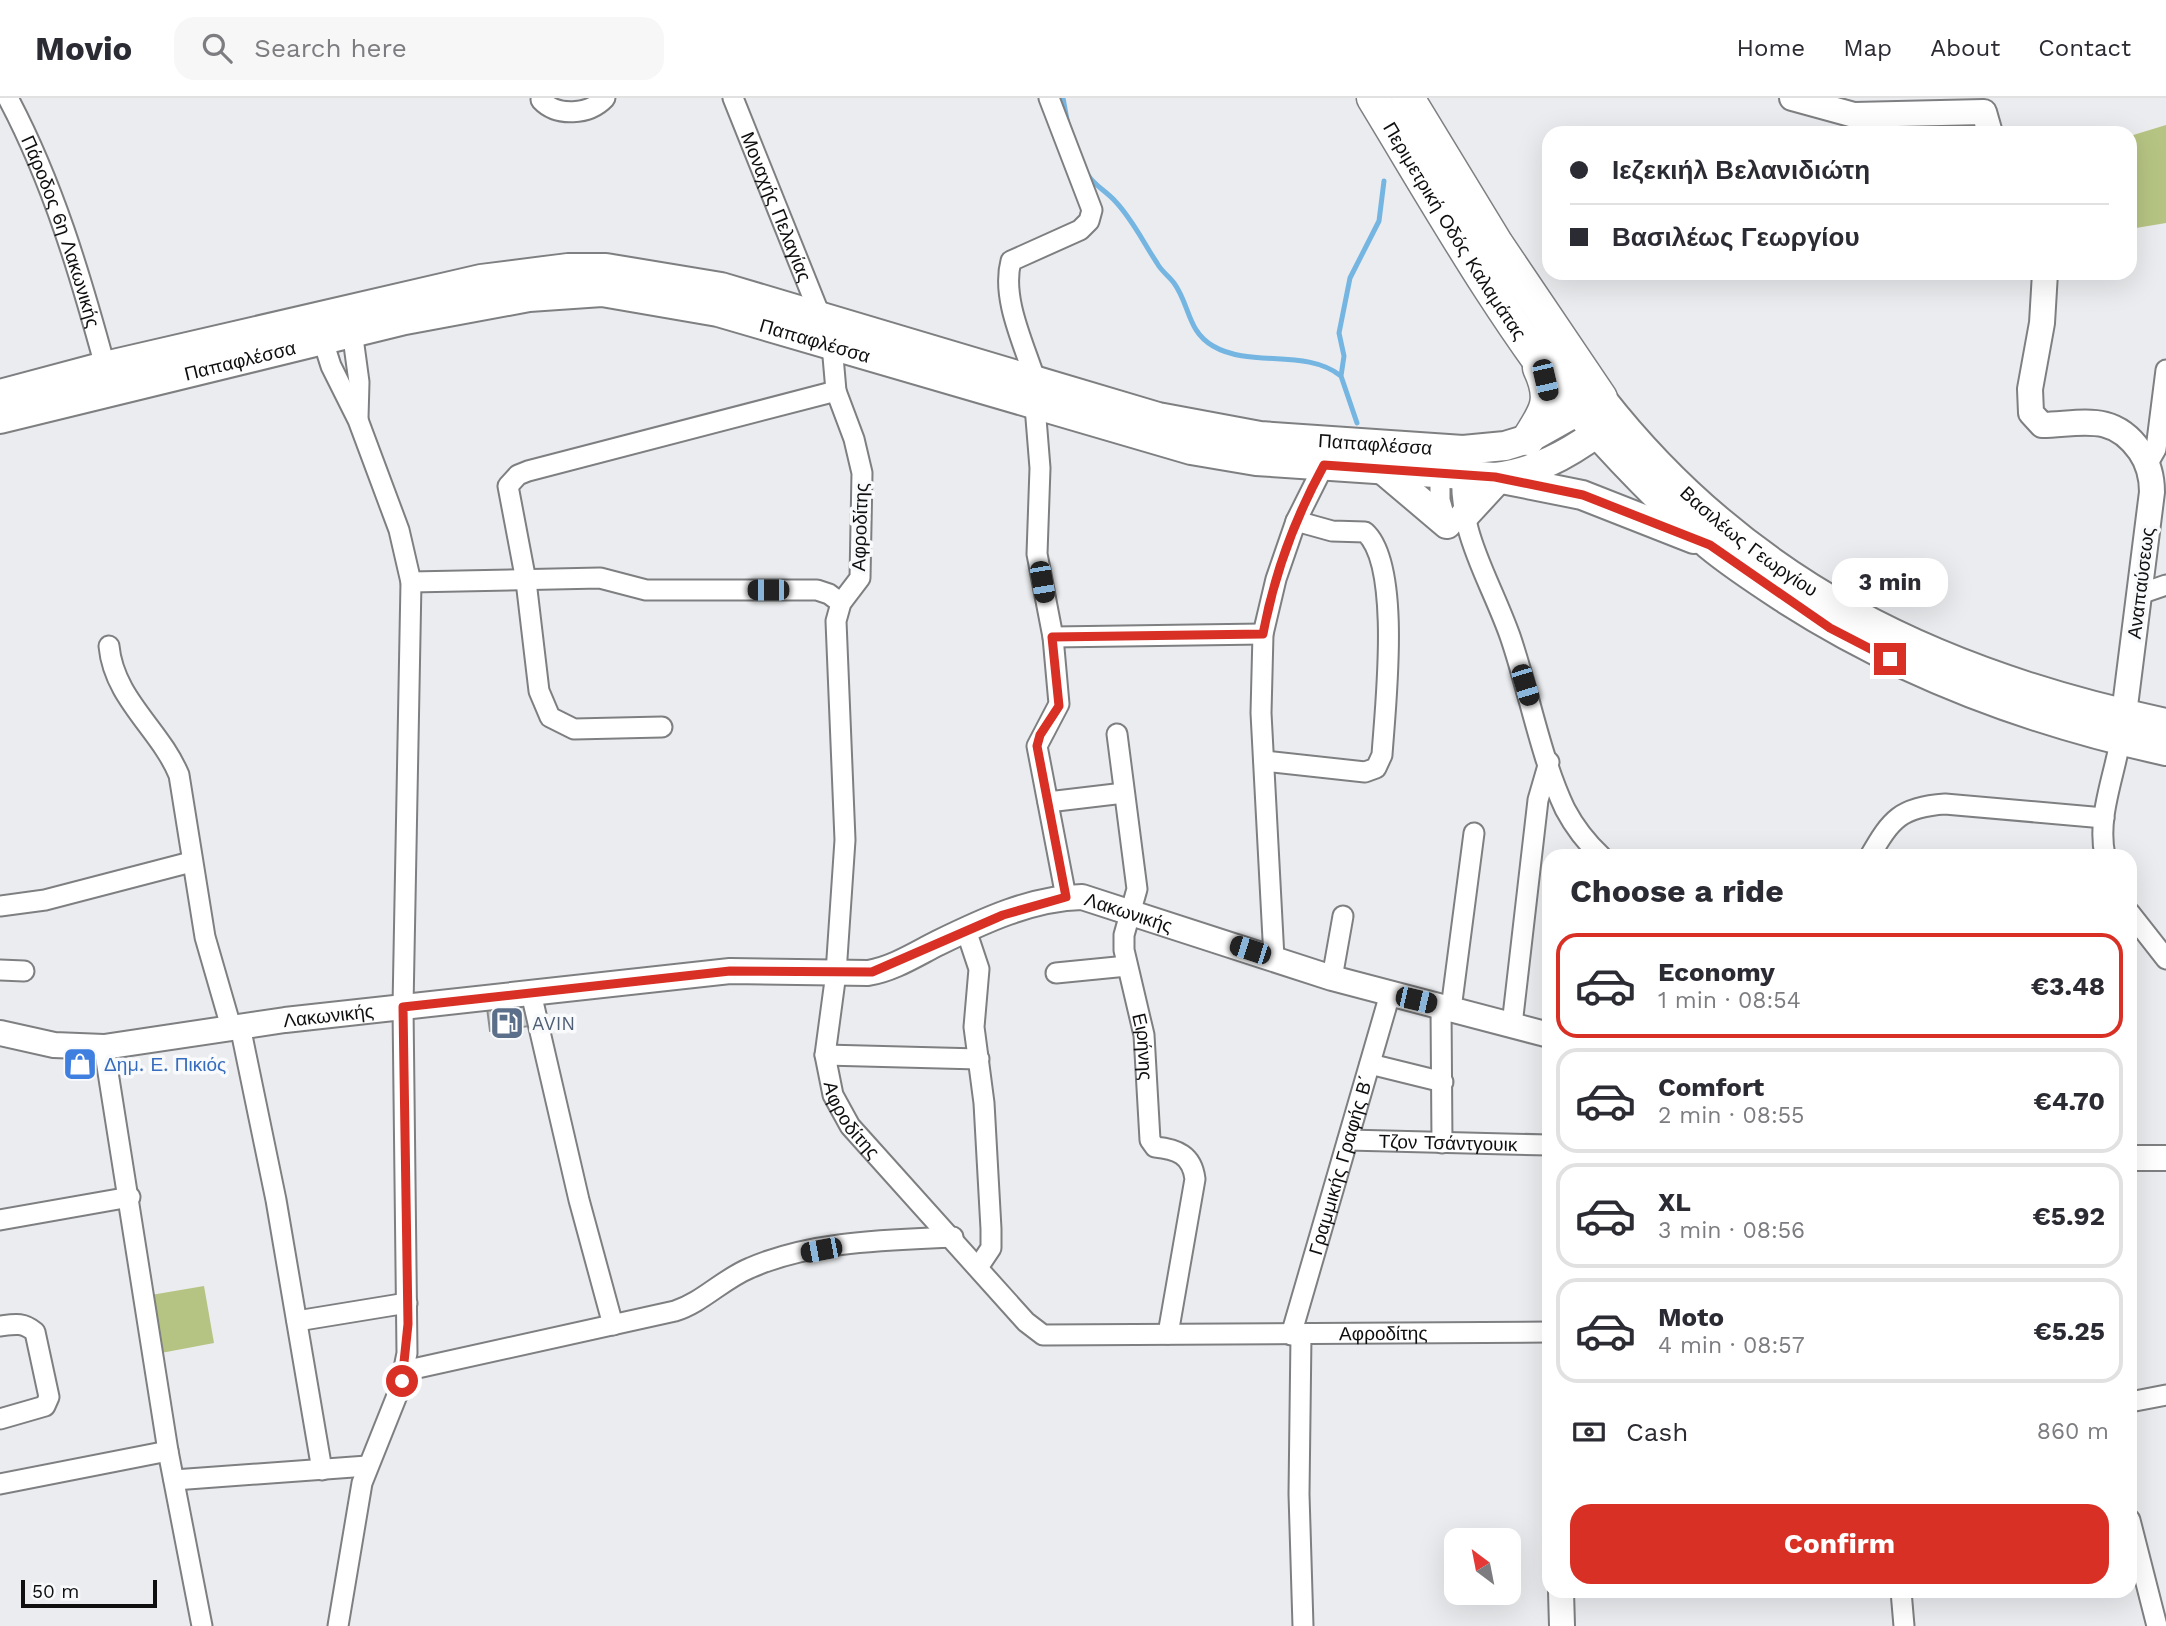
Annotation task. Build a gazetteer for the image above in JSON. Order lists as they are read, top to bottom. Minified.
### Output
{"streets":{"main road":["Περιμετρική Οδός Καλαμάτας","Παπαφλέσσα","Βασιλέως Γεωργίου"],"street":["Μοναχής Πελαγίας","Πάροδος 6η Λακωνικής","Αφροδίτης","Αναπαύσεως","Λακωνικής","Ειρήνης","Τζον Τσάντγουικ","Γραμμικής Γραφής Β΄"]},"crossings":[["Μοναχής Πελαγίας","Παπαφλέσσα"],["Περιμετρική Οδός Καλαμάτας","Παπαφλέσσα"],["Περιμετρική Οδός Καλαμάτας","Βασιλέως Γεωργίου"],["Πάροδος 6η Λακωνικής","Παπαφλέσσα"],["Παπαφλέσσα","Αφροδίτης"],["Παπαφλέσσα","Βασιλέως Γεωργίου"],["Αφροδίτης","Λακωνικής"],["Αφροδίτης","Ειρήνης"],["Αφροδίτης","Γραμμικής Γραφής Β΄"],["Βασιλέως Γεωργίου","Αναπαύσεως"],["Λακωνικής","Ειρήνης"],["Λακωνικής","Γραμμικής Γραφής Β΄"],["Τζον Τσάντγουικ","Γραμμικής Γραφής Β΄"]],"places":{"fuel station":["AVIN"],"shop":["Δημ. Ε. Πικιός"]},"scale_bar":"50 m","north":"top left","page":{"header":"Movio","search":"Search here","nav":["Home","Map","About","Contact"],"banner":["Ιεζεκιήλ Βελανιδιώτη","Βασιλέως Γεωργίου"],"bubble":"3 min","heading":"Choose a ride","list":[{"name":"Economy","note":"1 min · 08:54","value":"€3.48"},{"name":"Comfort","note":"2 min · 08:55","value":"€4.70"},{"name":"XL","note":"3 min · 08:56","value":"€5.92"},{"name":"Moto","note":"4 min · 08:57","value":"€5.25"}],"pay":["Cash","860 m"],"buttons":"Confirm","scale":"50 m"}}
